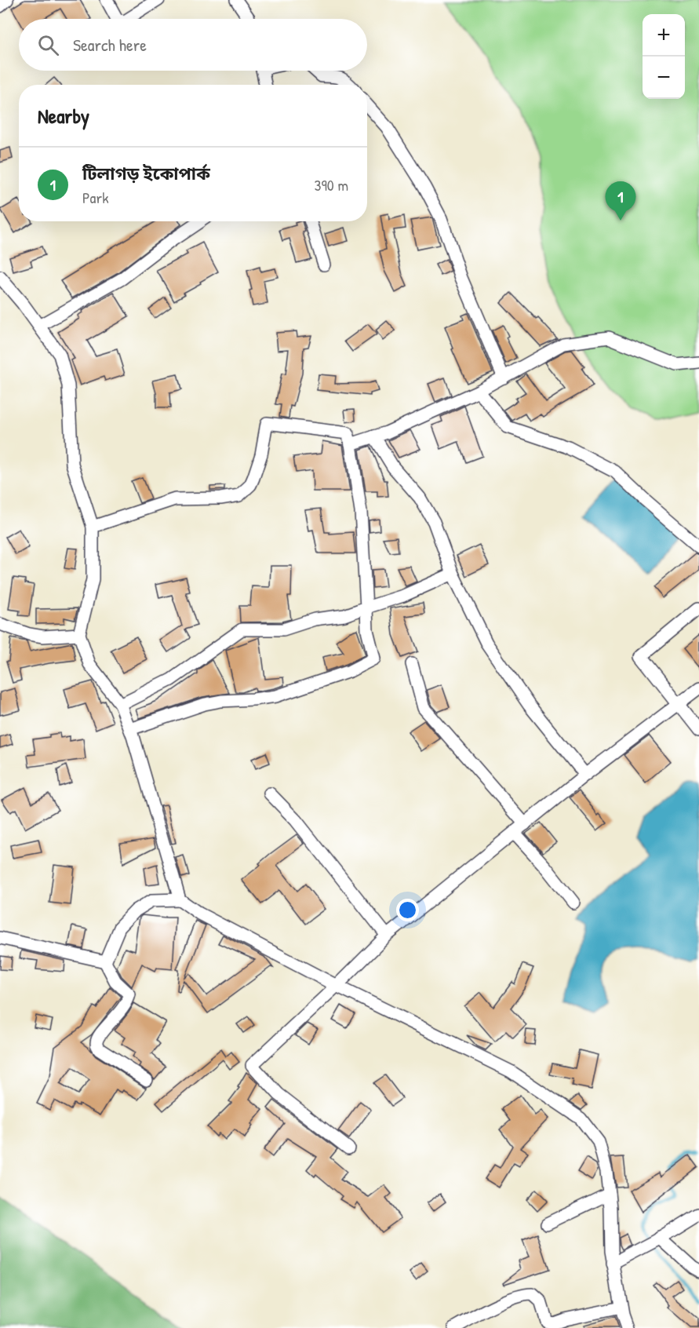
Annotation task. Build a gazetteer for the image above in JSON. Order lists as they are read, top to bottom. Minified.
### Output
{"page":{"map_buttons":["+","−"],"search":"Search here","heading":"Nearby","list":[{"mark":"1","name":"টিলাগড় ইকোপার্ক","note":"Park","value":"390 m"}],"pins":"1"}}
